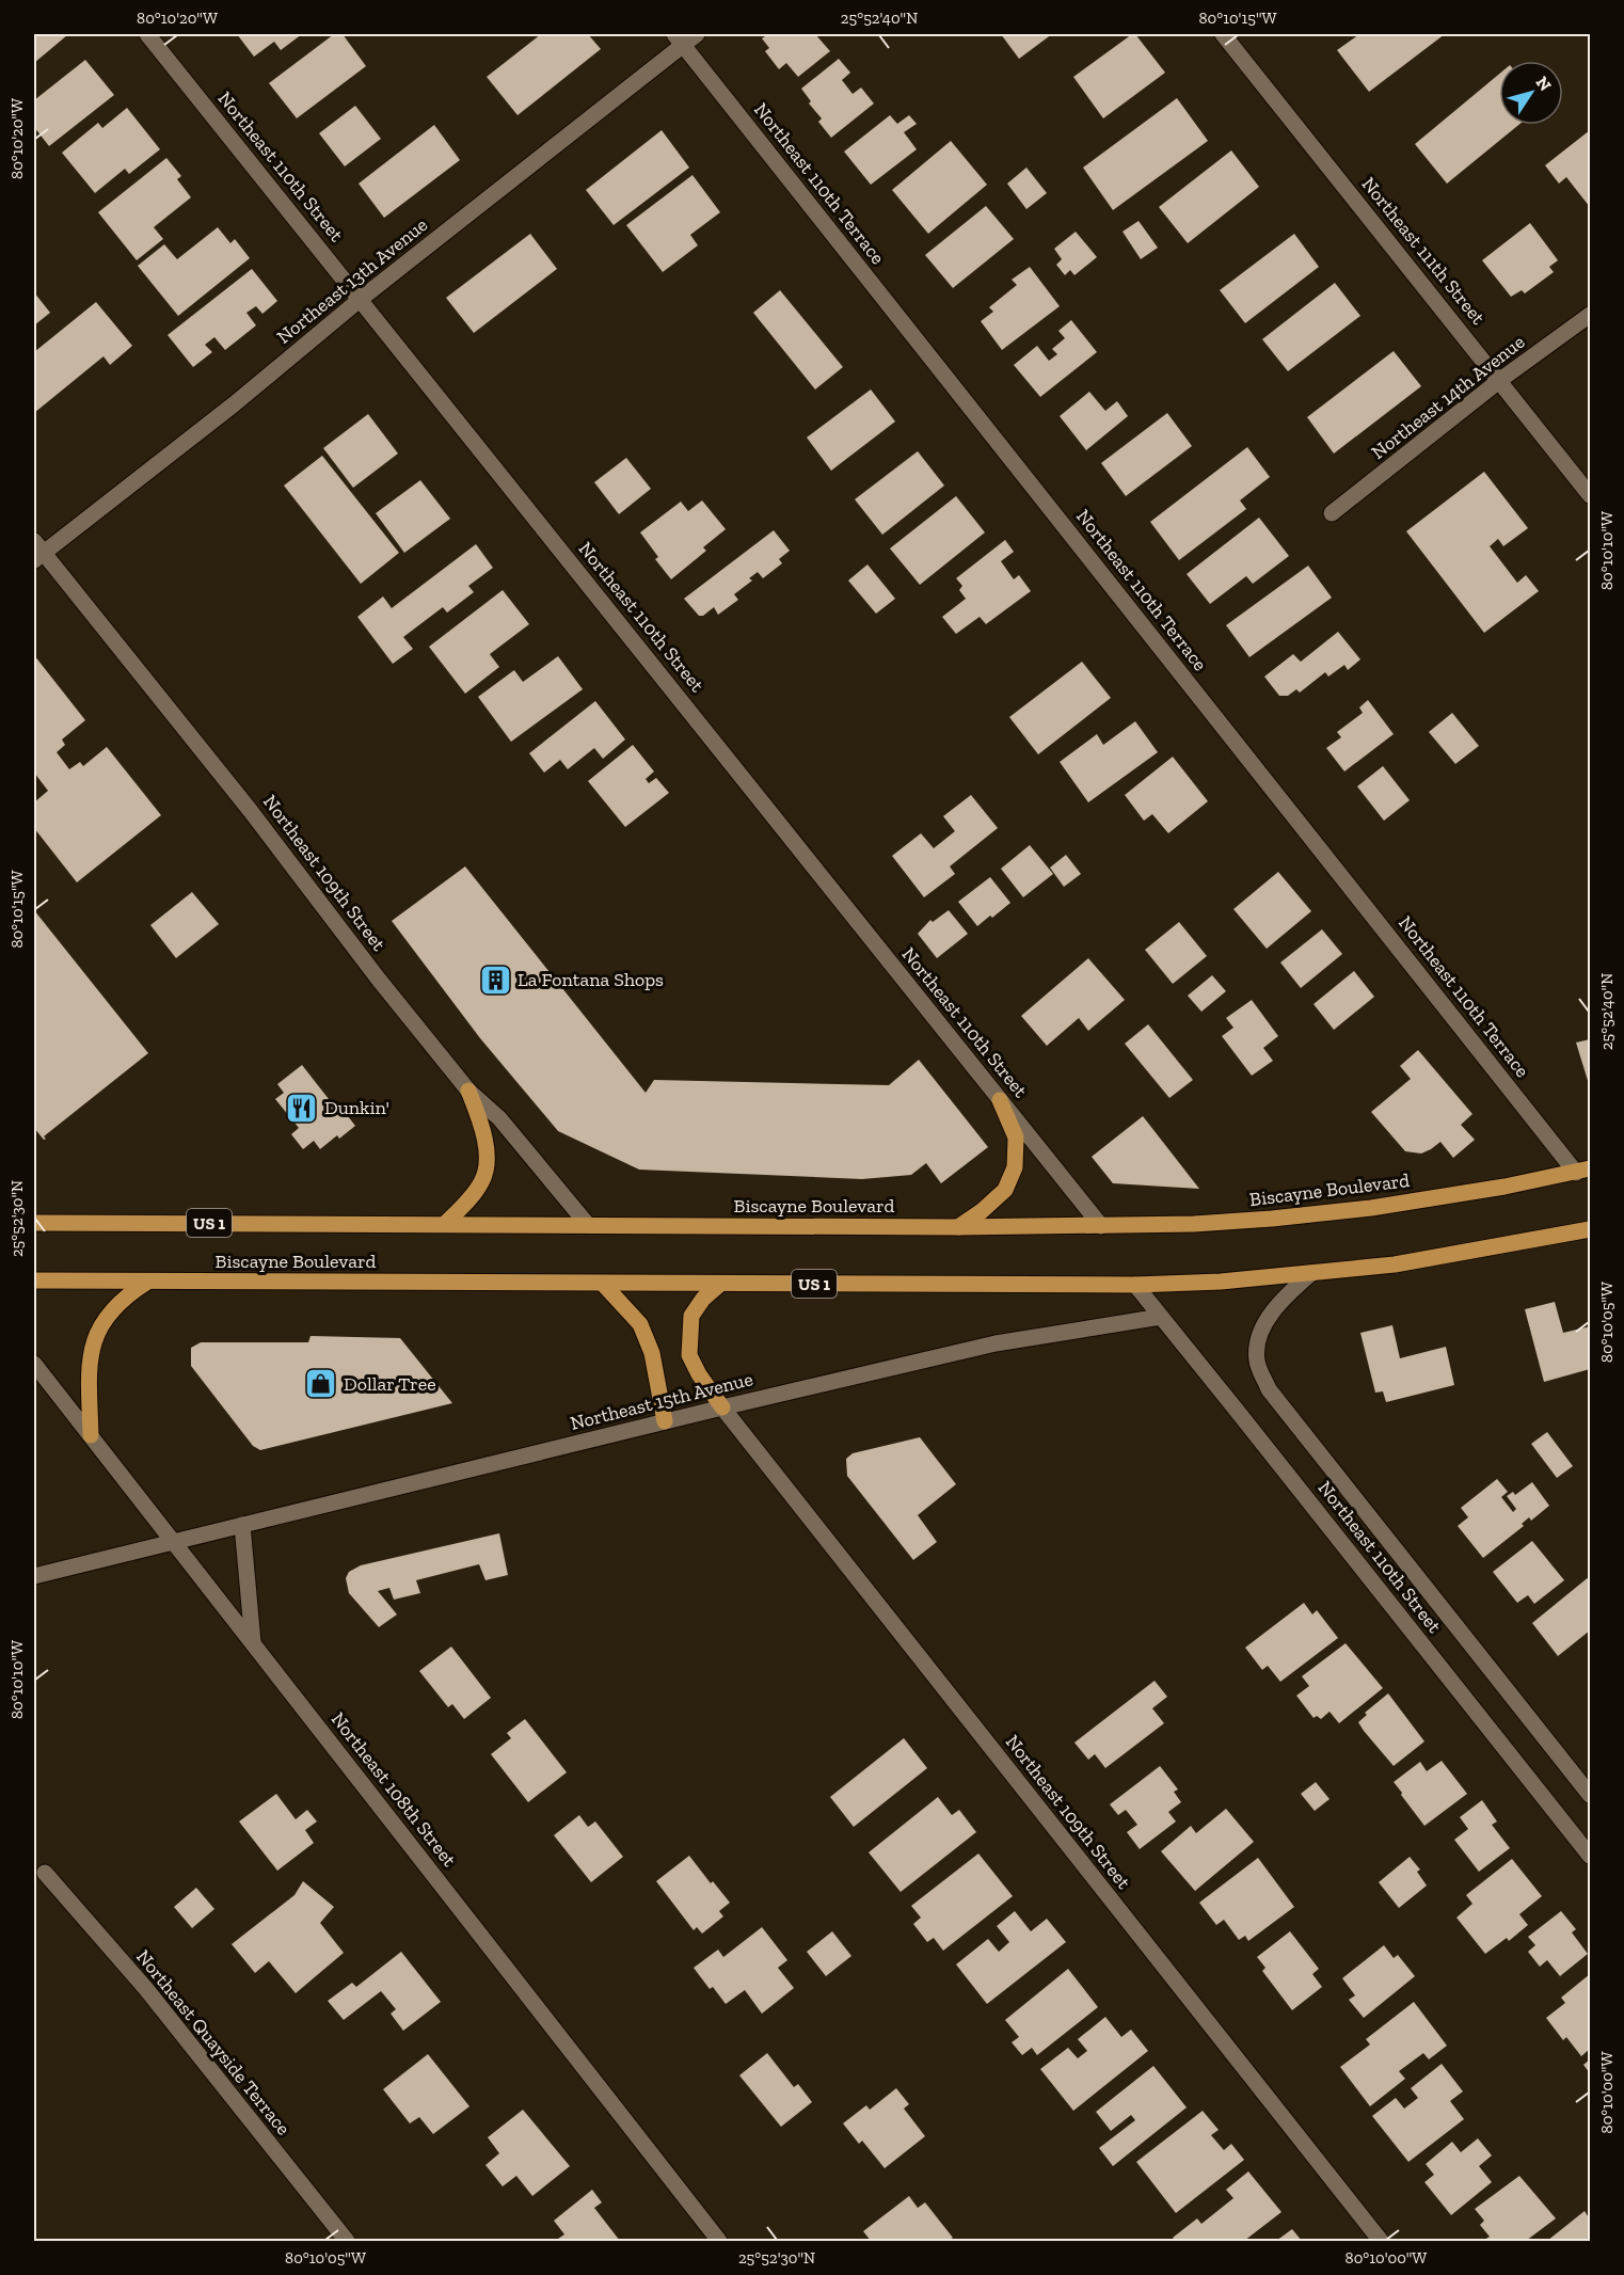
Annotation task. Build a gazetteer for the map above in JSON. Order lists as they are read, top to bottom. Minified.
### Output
{"streets":{"main road":["Biscayne Boulevard","US 1"],"street":["Northeast 110th Street","Northeast 110th Terrace","Northeast 111th Street","Northeast 13th Avenue","Northeast 14th Avenue","Northeast 109th Street","Northeast 15th Avenue","Northeast 108th Street","Northeast Quayside Terrace"]},"crossings":[["Northeast 110th Street","Northeast 13th Avenue"],["Northeast 110th Street","Biscayne Boulevard"],["Northeast 110th Street","Northeast 15th Avenue"],["Northeast 110th Terrace","Northeast 13th Avenue"],["Northeast 110th Terrace","Biscayne Boulevard"],["Northeast 111th Street","Northeast 14th Avenue"],["Northeast 13th Avenue","Northeast 109th Street"],["Northeast 109th Street","Biscayne Boulevard"],["Northeast 109th Street","Northeast 15th Avenue"],["Northeast 15th Avenue","Northeast 108th Street"]],"places":{"building":["La Fontana Shops"],"restaurant":["Dunkin'"],"shop":["Dollar Tree"]},"north":"top right","coordinates":["80°10'20\"W","25°52'40\"N","80°10'15\"W","80°10'10\"W","25°52'30\"N","80°10'05\"W","80°10'00\"W"]}
